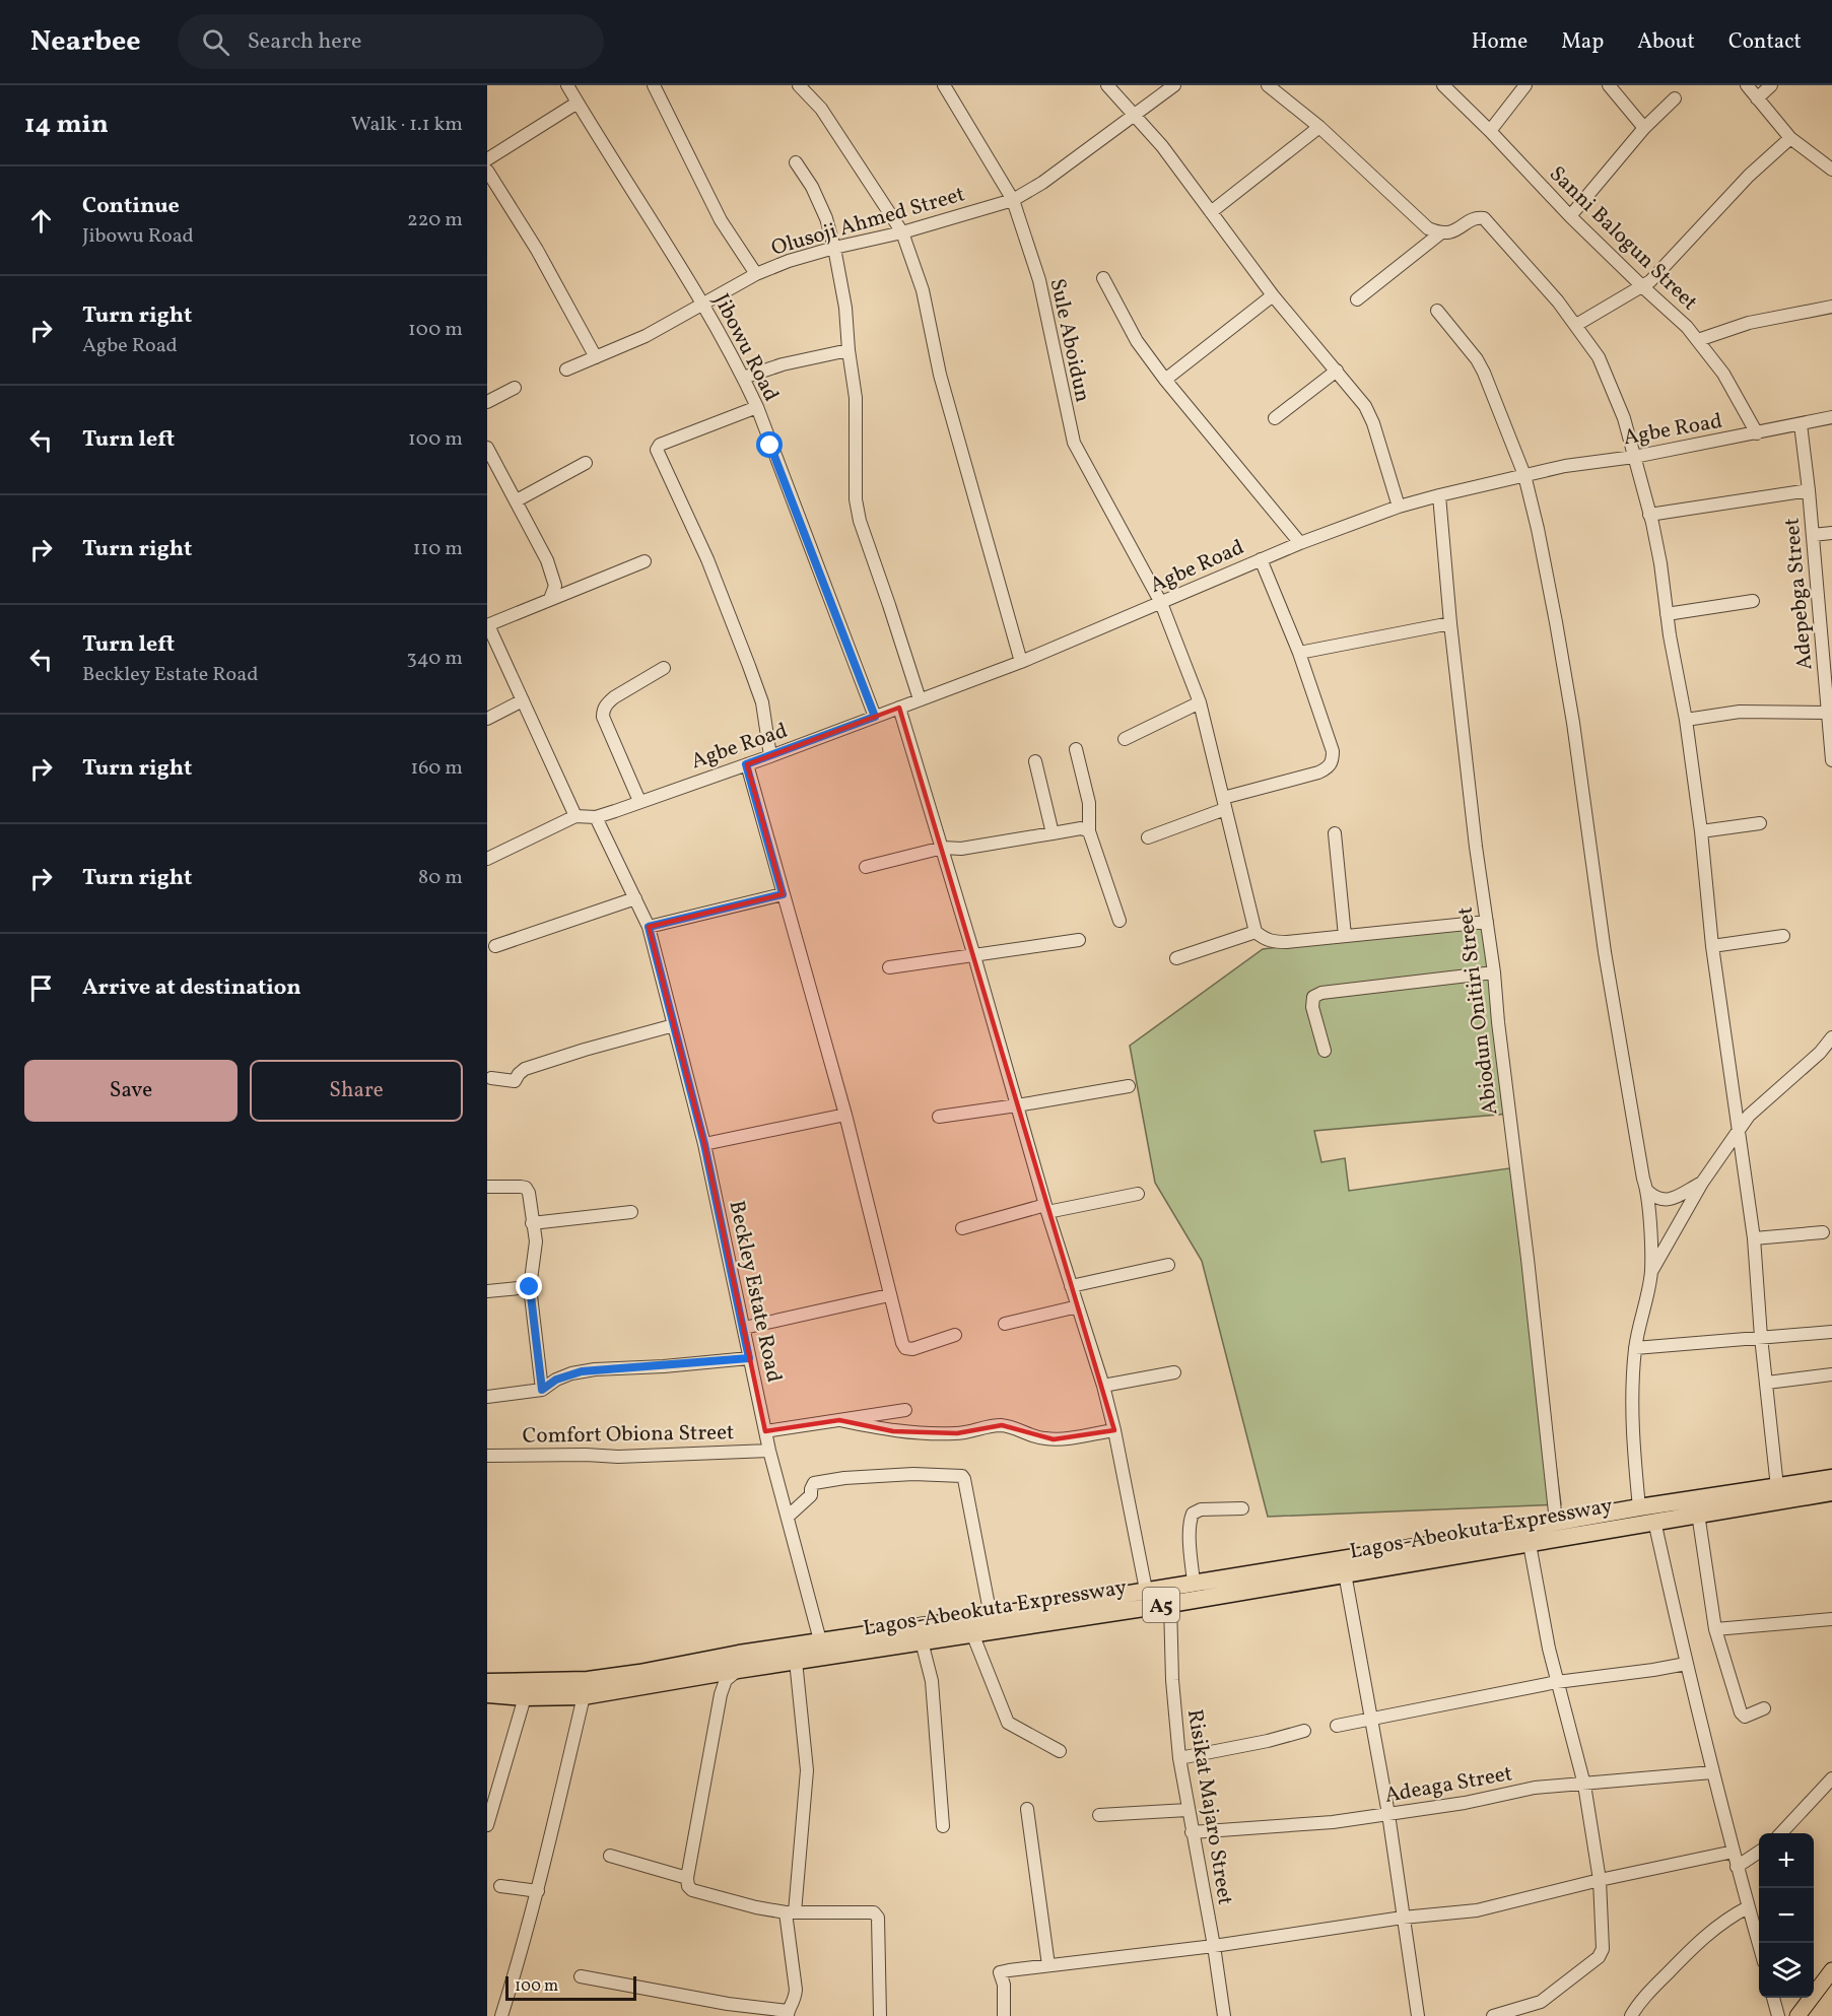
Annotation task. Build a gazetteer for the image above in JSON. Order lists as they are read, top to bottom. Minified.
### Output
{"streets":{"highway":["Lagos-Abeokuta Expressway","A5"],"street":["Olusoji Ahmed Street","Sanni Balogun Street","Sule Aboidun","Jibowu Road","Agbe Road","Adepebga Street","Abiodun Onitiri Street","Beckley Estate Road","Comfort Obiona Street","Adeaga Street","Risikat Majaro Street"]},"crossings":[["Olusoji Ahmed Street","Sule Aboidun"],["Olusoji Ahmed Street","Jibowu Road"],["Sanni Balogun Street","Agbe Road"],["Sule Aboidun","Agbe Road"],["Jibowu Road","Agbe Road"],["Agbe Road","Adepebga Street"],["Agbe Road","Abiodun Onitiri Street"],["Agbe Road","Beckley Estate Road"],["Abiodun Onitiri Street","Lagos-Abeokuta Expressway"],["Beckley Estate Road","Comfort Obiona Street"],["Beckley Estate Road","Lagos-Abeokuta Expressway"],["Lagos-Abeokuta Expressway","Risikat Majaro Street"],["Adeaga Street","Risikat Majaro Street"]],"scale_bar":"100 m","page":{"header":"Nearbee","search":"Search here","nav":["Home","Map","About","Contact"],"heading":["14 min","Walk · 1.1 km"],"list":[["Continue","Jibowu Road","220 m"],["Turn right","Agbe Road","100 m"],["Turn left","100 m"],["Turn right","110 m"],["Turn left","Beckley Estate Road","340 m"],["Turn right","160 m"],["Turn right","80 m"],"Arrive at destination"],"buttons":["Save","Share"],"map_buttons":["+","−"],"scale":"100 m"}}
